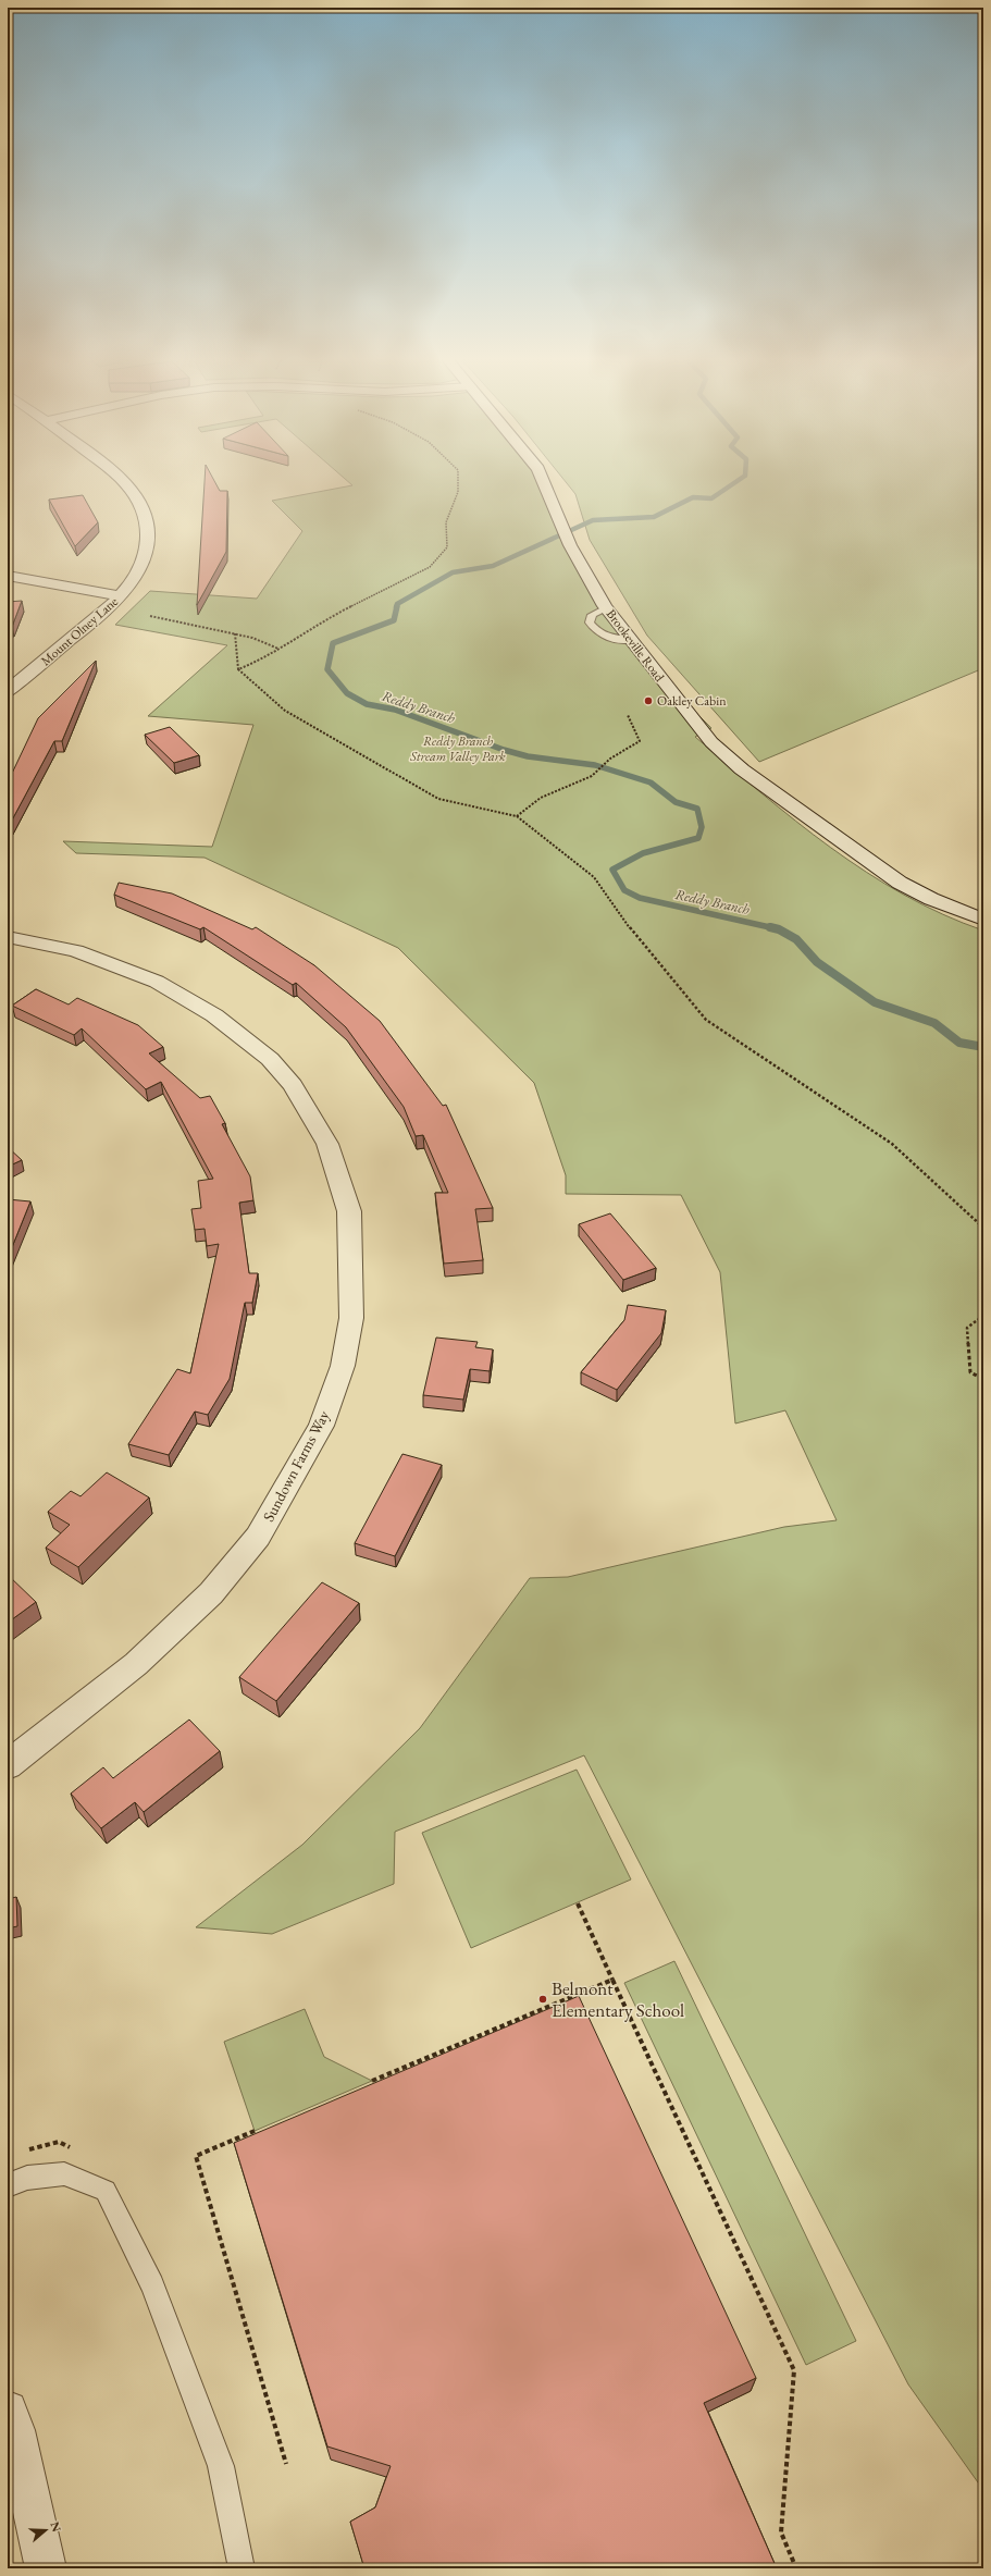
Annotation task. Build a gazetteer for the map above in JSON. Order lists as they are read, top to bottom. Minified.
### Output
{"streets":{"street":["Mount Olney Lane","Brookeville Road","Sundown Farms Way"]},"water":["Reddy Branch"],"parks":["Reddy Branch Stream Valley Park"],"places":["Oakley Cabin","Belmont Elementary School"],"north":"right"}
